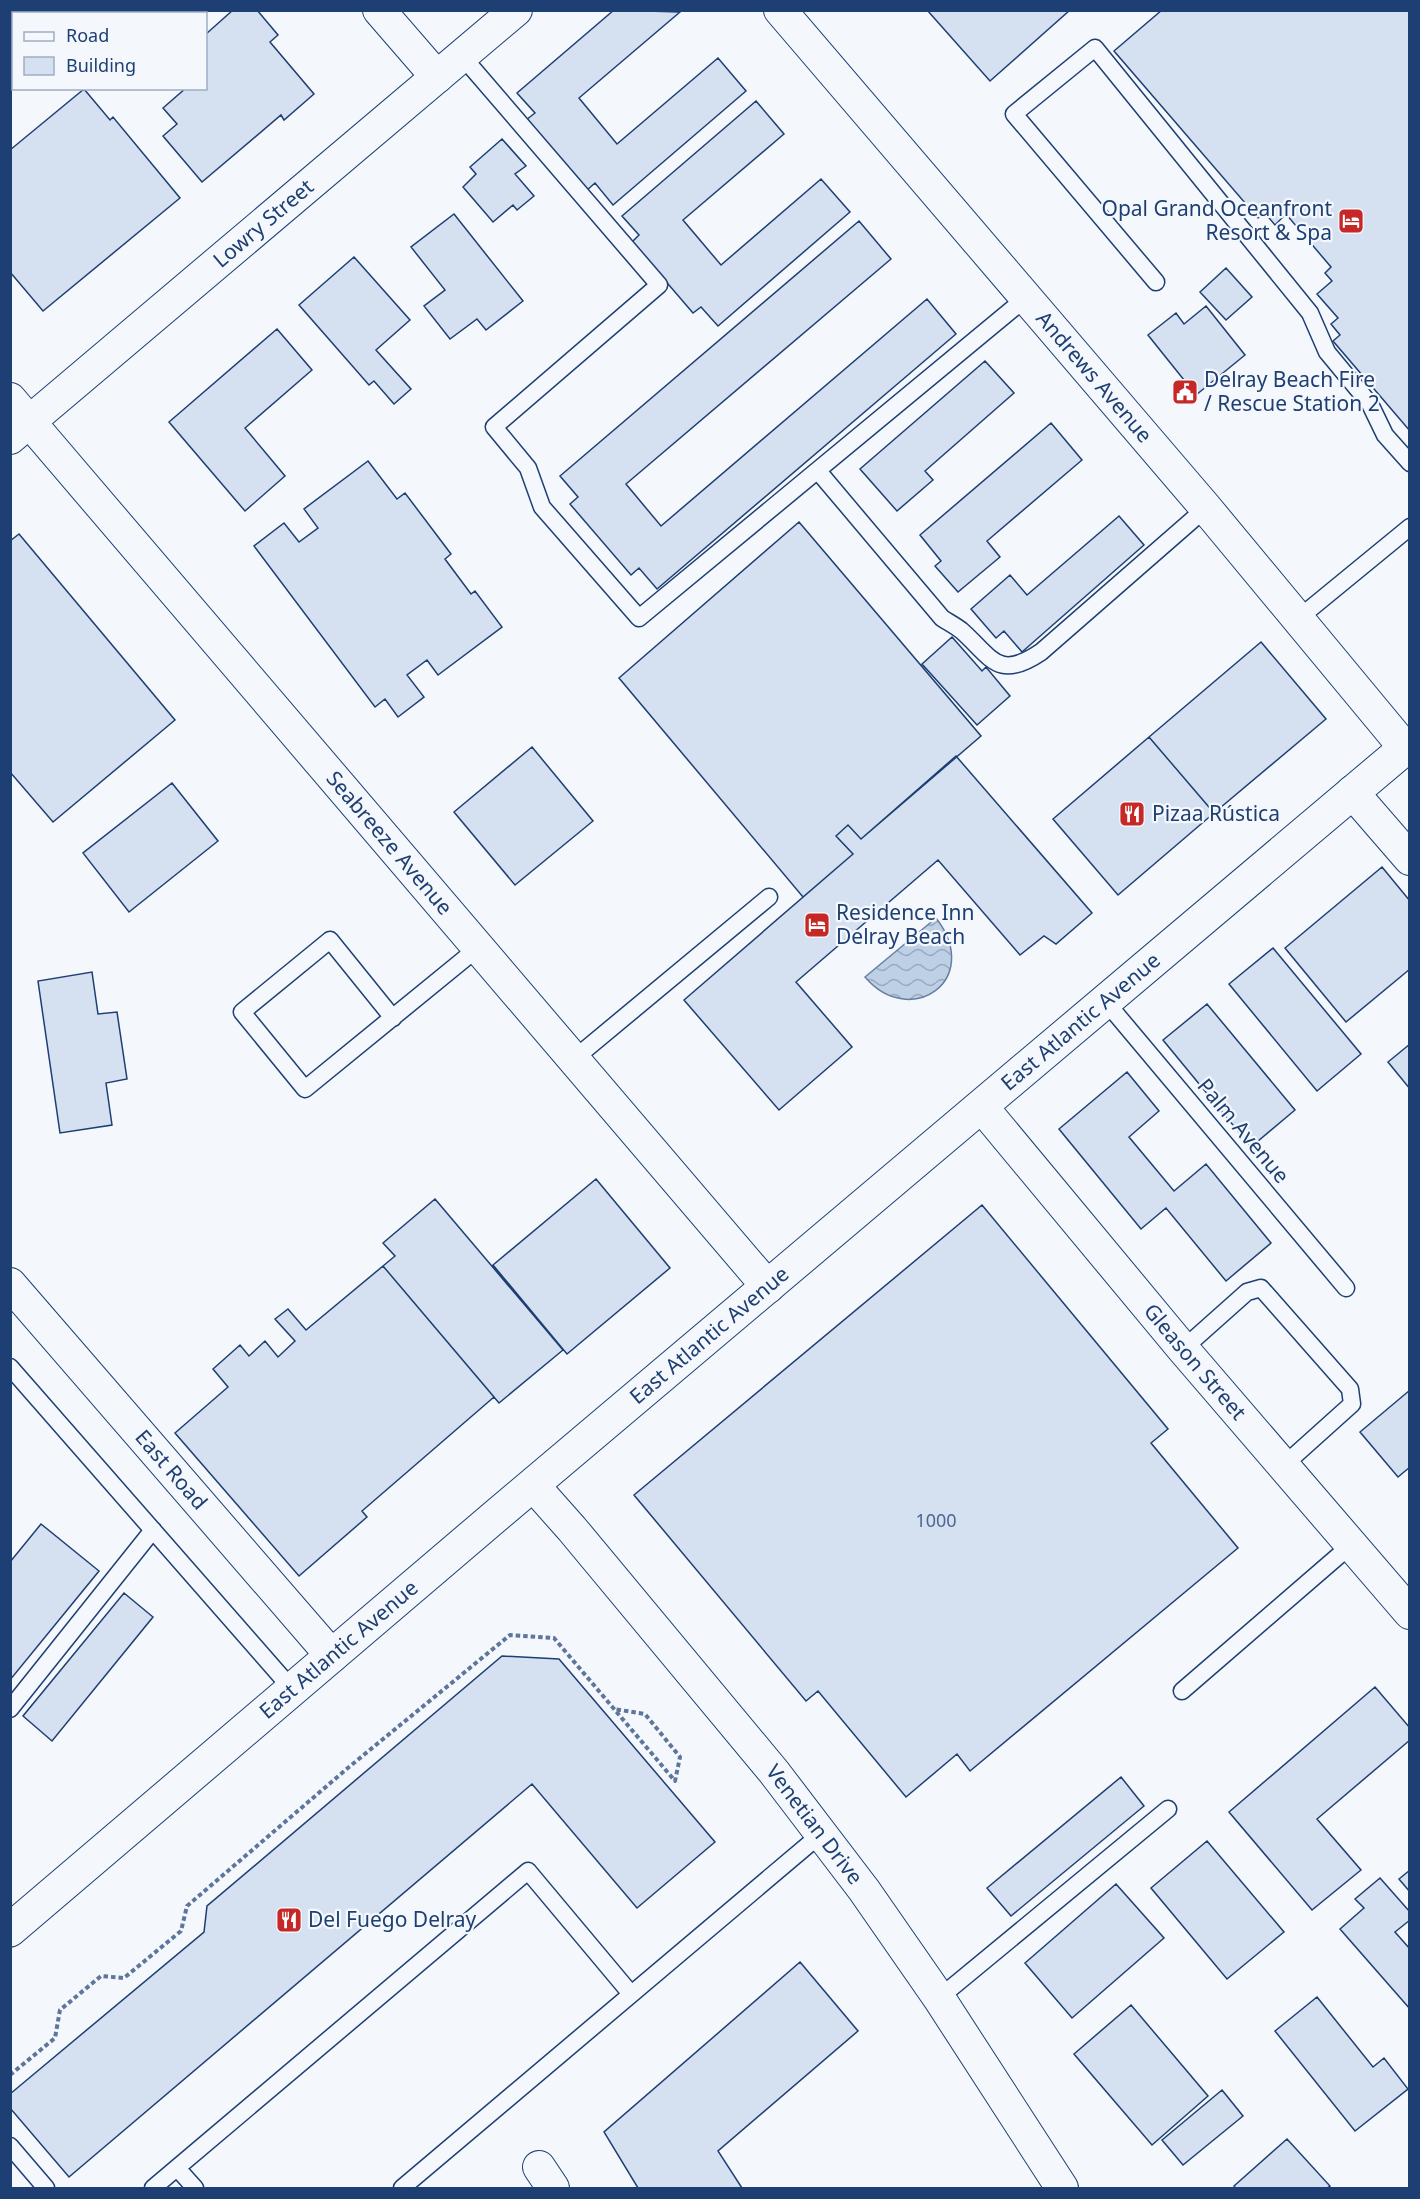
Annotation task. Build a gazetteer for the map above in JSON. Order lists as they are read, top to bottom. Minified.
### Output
{"streets":{"main road":["East Atlantic Avenue"],"street":["Lowry Street","Andrews Avenue","Seabreeze Avenue","Gleason Street","East Road","Venetian Drive"],"lane":["Palm Avenue"]},"crossings":[["Lowry Street","Seabreeze Avenue"],["Andrews Avenue","East Atlantic Avenue"],["Seabreeze Avenue","East Atlantic Avenue"],["East Atlantic Avenue","Palm Avenue"],["East Atlantic Avenue","Gleason Street"],["East Atlantic Avenue","East Road"],["East Atlantic Avenue","Venetian Drive"]],"places":{"hotel":["Opal Grand Oceanfront Resort & Spa","Residence Inn Delray Beach"],"public building":["Delray Beach Fire / Rescue Station 2"],"restaurant":["Pizaa Rústica","Del Fuego Delray"]},"house_numbers":["1000"],"legend":["Road","Building"]}
